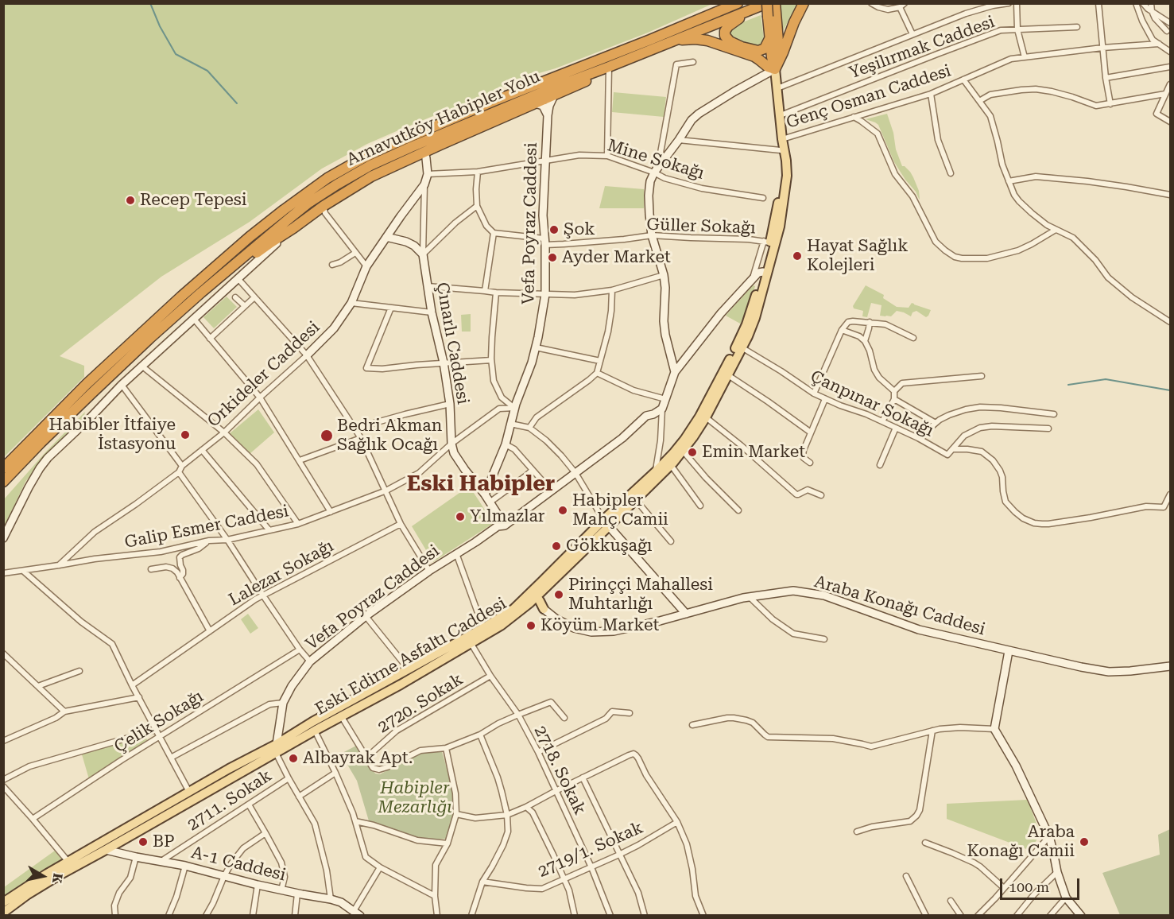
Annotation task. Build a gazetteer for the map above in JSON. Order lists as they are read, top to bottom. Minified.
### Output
{"streets":{"highway":["Arnavutköy Habipler Yolu"],"main road":["Vefa Poyraz Caddesi","Çınarlı Caddesi","Orkideler Caddesi","Araba Konağı Caddesi","Eski Edirne Asfaltı Caddesi","A-1 Caddesi"],"street":["Yeşilırmak Caddesi","Genç Osman Caddesi","Mine Sokağı","Güller Sokağı","Çanpınar Sokağı","Galip Esmer Caddesi","Lalezar Sokağı","2720. Sokak","Çelik Sokağı","2718. Sokak","2711. Sokak","2719/1. Sokak"]},"crossings":[["Yeşilırmak Caddesi","Eski Edirne Asfaltı Caddesi"],["Genç Osman Caddesi","Eski Edirne Asfaltı Caddesi"],["Mine Sokağı","Vefa Poyraz Caddesi"],["Mine Sokağı","Çınarlı Caddesi"],["Vefa Poyraz Caddesi","Güller Sokağı"],["Vefa Poyraz Caddesi","Çınarlı Caddesi"],["Vefa Poyraz Caddesi","Galip Esmer Caddesi"],["Vefa Poyraz Caddesi","Eski Edirne Asfaltı Caddesi"],["Güller Sokağı","Eski Edirne Asfaltı Caddesi"],["Çınarlı Caddesi","Orkideler Caddesi"],["Çınarlı Caddesi","Galip Esmer Caddesi"],["Orkideler Caddesi","Galip Esmer Caddesi"],["Çanpınar Sokağı","Eski Edirne Asfaltı Caddesi"],["Eski Edirne Asfaltı Caddesi","2718. Sokak"],["Eski Edirne Asfaltı Caddesi","A-1 Caddesi"],["2720. Sokak","2718. Sokak"],["2718. Sokak","2719/1. Sokak"],["2711. Sokak","A-1 Caddesi"]],"districts":["Eski Habipler"],"parks":["Habipler Mezarlığı"],"places":["Recep Tepesi","Şok","Hayat Sağlık Kolejleri","Ayder Market","Habibler İtfaiye İstasyonu","Bedri Akman Sağlık Ocağı","Emin Market","Habipler Mahç Camii","Yılmazlar","Gökkuşağı","Pirinççi Mahallesi Muhtarlığı","Köyüm Market","Albayrak Apt.","BP","Araba Konağı Camii"],"scale_bar":"100 m","north":"right"}
